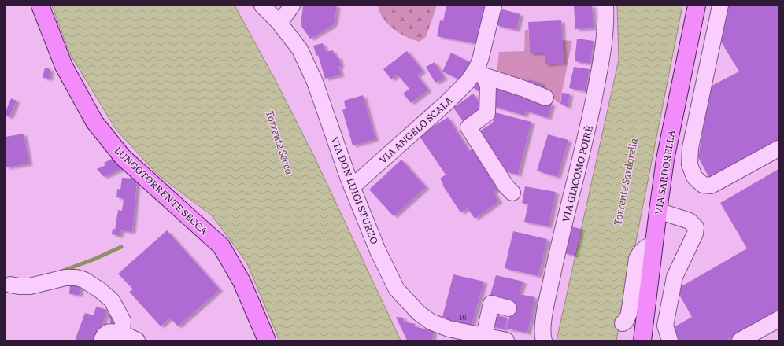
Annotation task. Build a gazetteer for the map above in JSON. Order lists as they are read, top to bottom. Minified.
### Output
{"streets":{"main road":["VIA SARDORELLA","LUNGOTORRENTE SECCA"],"street":["VIA ANGELO SCALA","VIA GIACOMO POIRÈ","VIA DON LUIGI STURZO"]},"crossings":[["VIA ANGELO SCALA","VIA DON LUIGI STURZO"]],"water":["Torrente Secca","Torrente Sardorella"],"house_numbers":["16"]}
